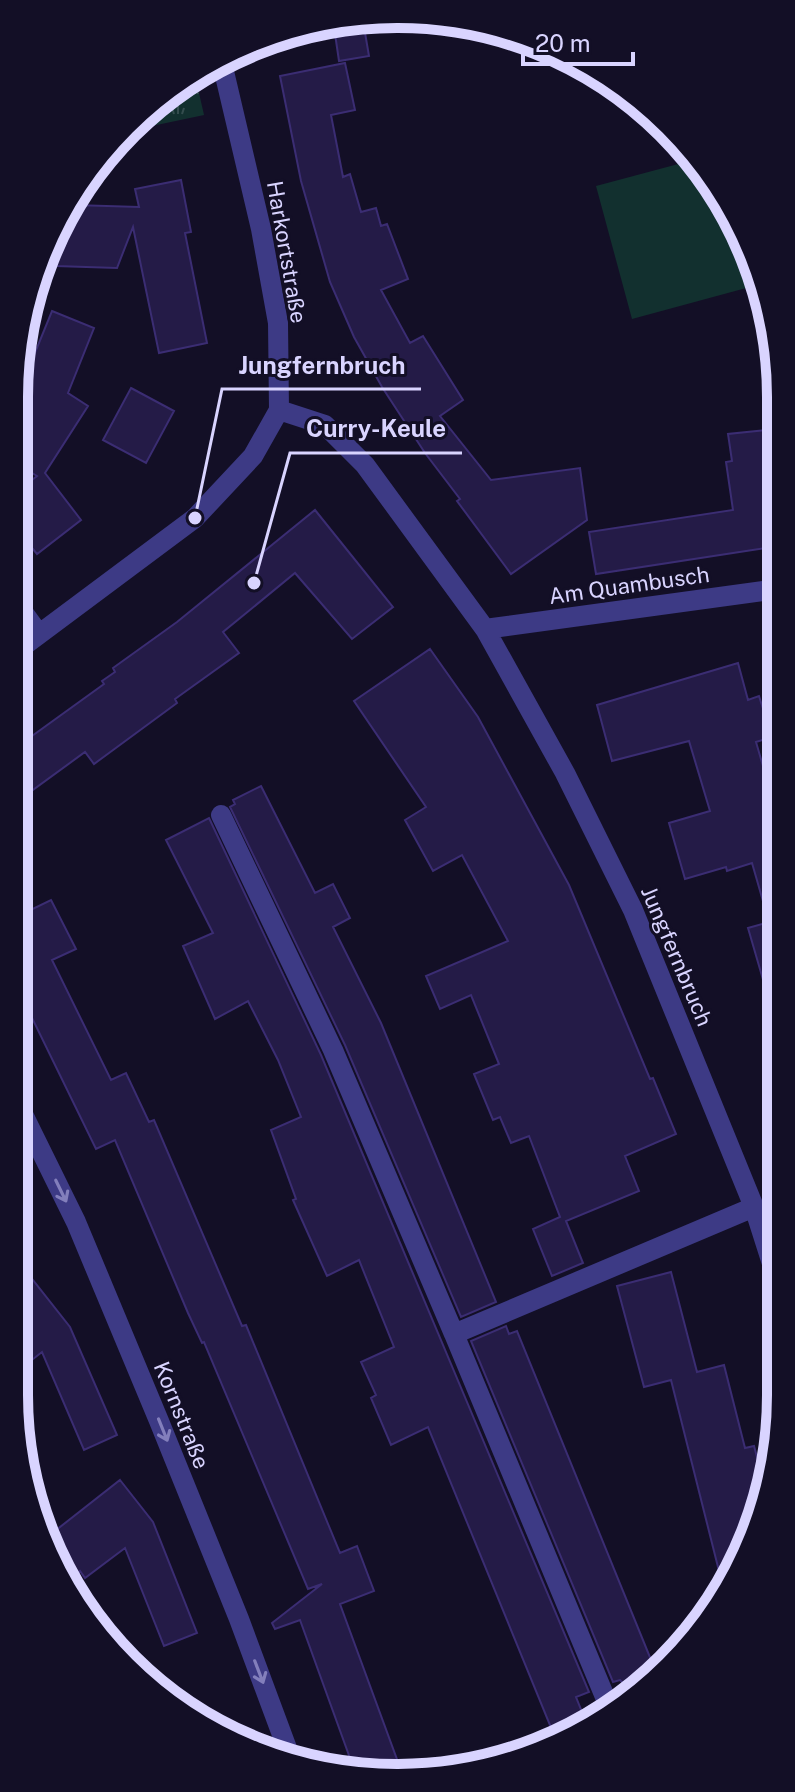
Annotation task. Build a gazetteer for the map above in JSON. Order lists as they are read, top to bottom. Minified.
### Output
{"streets":{"street":["Harkortstraße","Am Quambusch","Jungfernbruch","Kornstraße"]},"crossings":[["Harkortstraße","Jungfernbruch"],["Am Quambusch","Jungfernbruch"]],"one_way":["Kornstraße"],"places":["Jungfernbruch","Curry-Keule"],"scale_bar":"20 m"}
